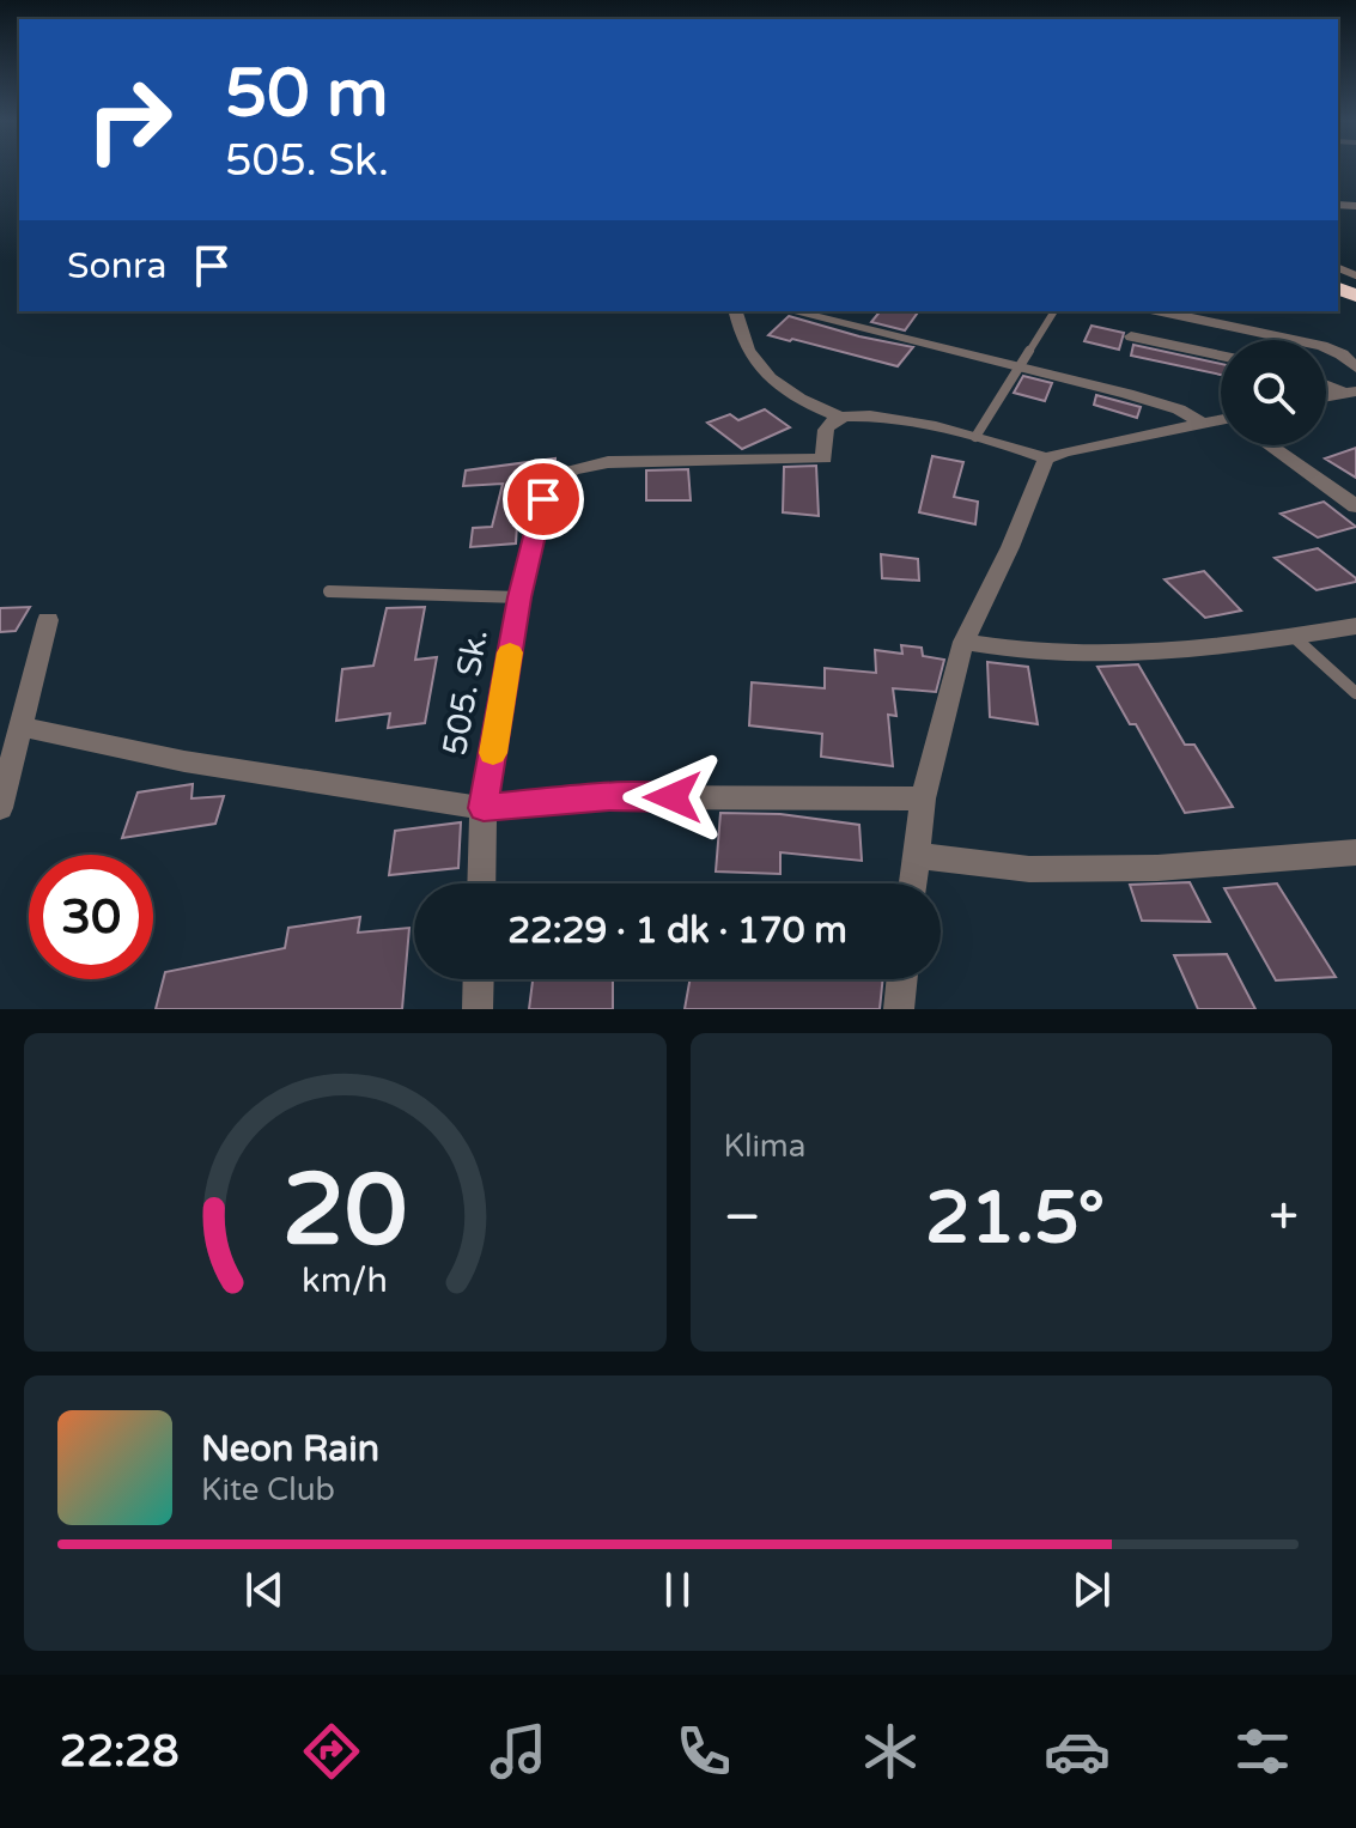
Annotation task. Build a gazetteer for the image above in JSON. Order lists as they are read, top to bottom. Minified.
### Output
{"streets":{"street":["505. Sk."]},"page":{"turn":["50 m","505. Sk."],"then":"Sonra","limit":"30","trip":"22:29 · 1 dk · 170 m","tile":"Klima","heat":["−","21.5°","+"],"song":["Neon Rain","Kite Club"],"tabs":"22:28","gauge":["20","km/h"]}}
